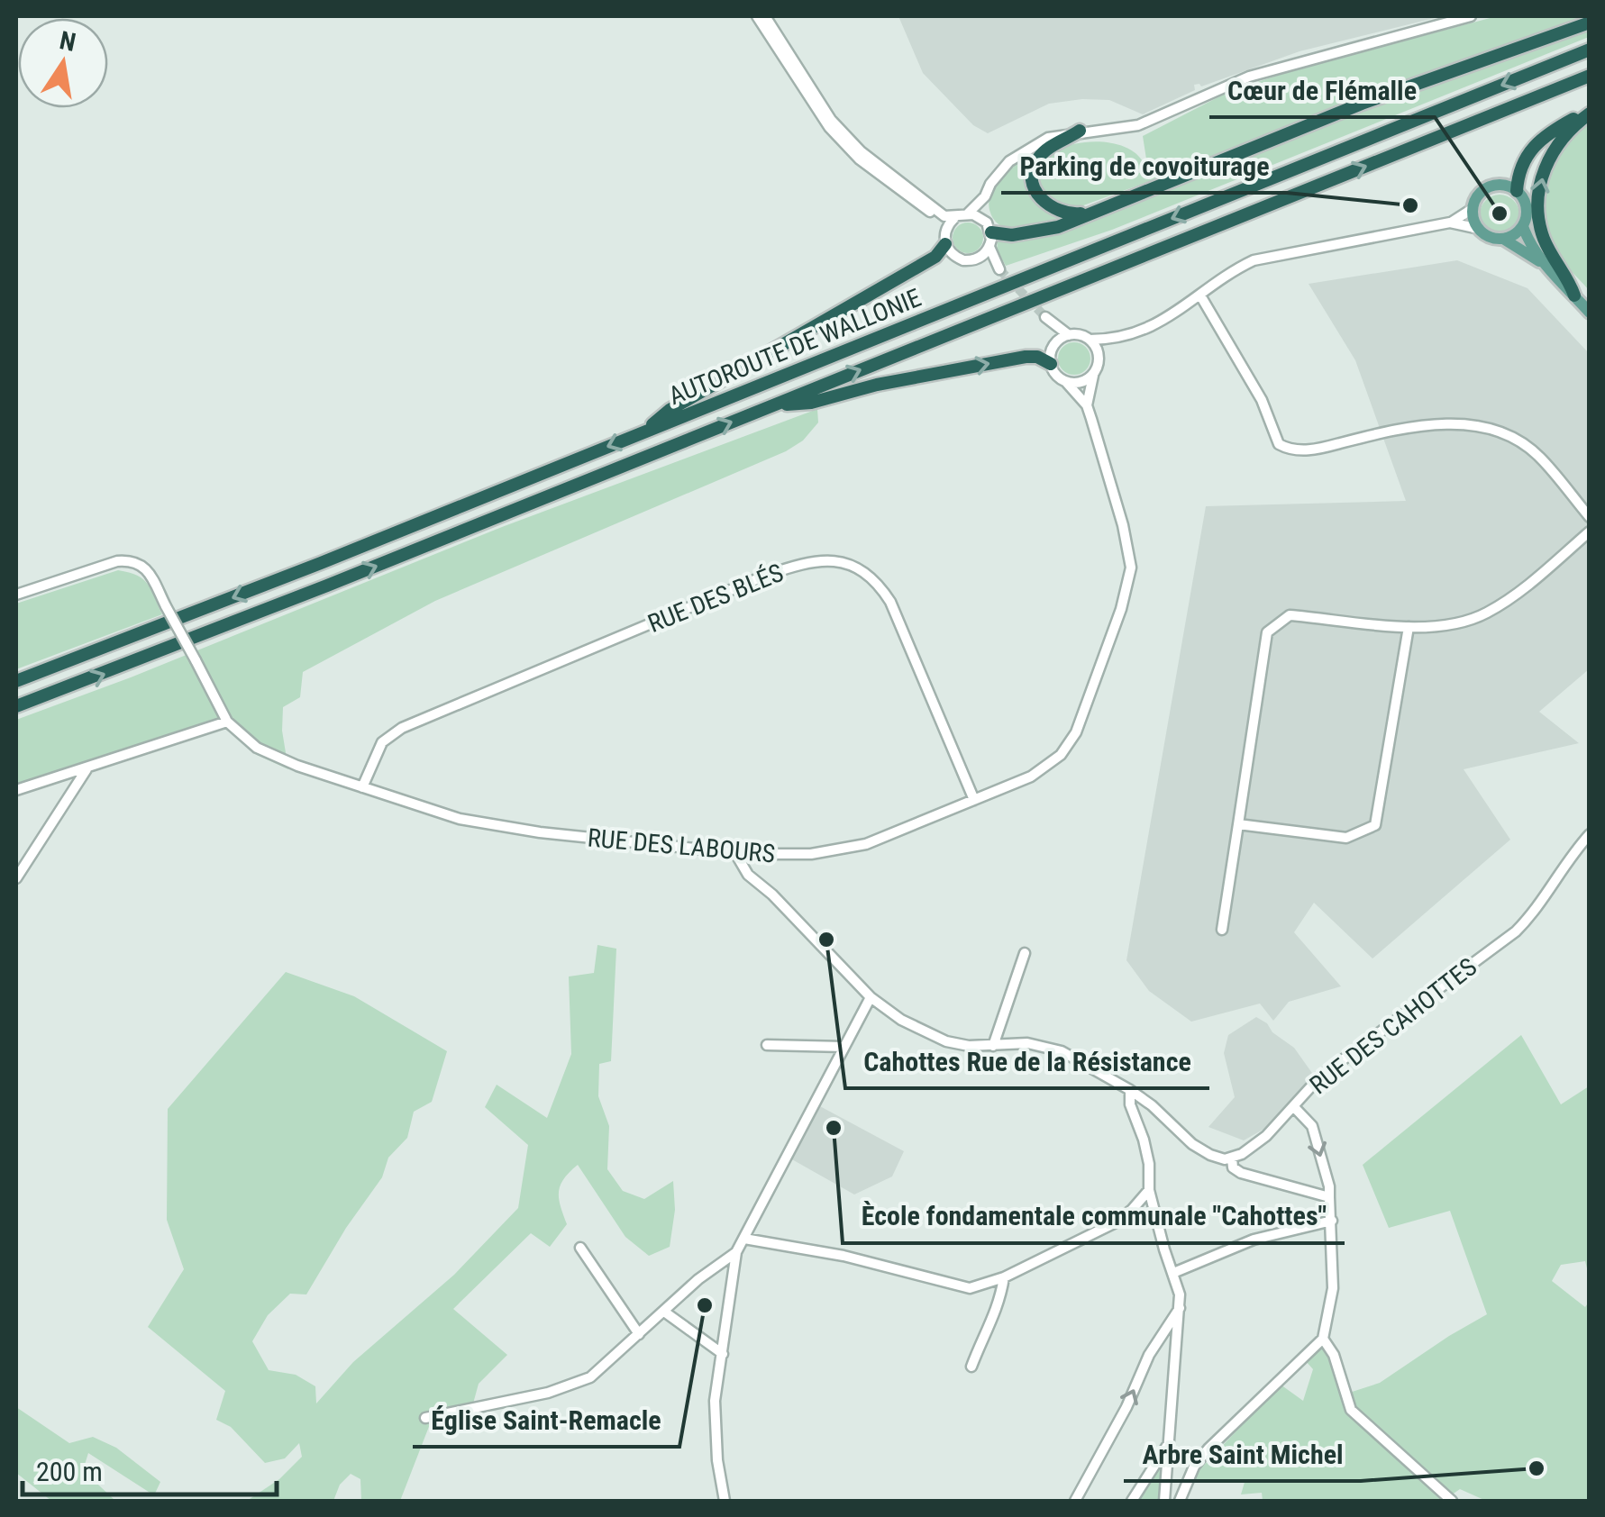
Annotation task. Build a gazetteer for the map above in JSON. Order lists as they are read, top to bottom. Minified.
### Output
{"streets":{"highway":["AUTOROUTE DE WALLONIE"],"street":["RUE DES BLÉS","RUE DES LABOURS","RUE DES CAHOTTES"]},"crossings":[["RUE DES BLÉS","RUE DES LABOURS"]],"places":["Parking de covoiturage","Cœur de Flémalle","Cahottes Rue de la Résistance","Ècole fondamentale communale \"Cahottes\"","Église Saint-Remacle","Arbre Saint Michel"],"scale_bar":"200 m","north":"top"}
